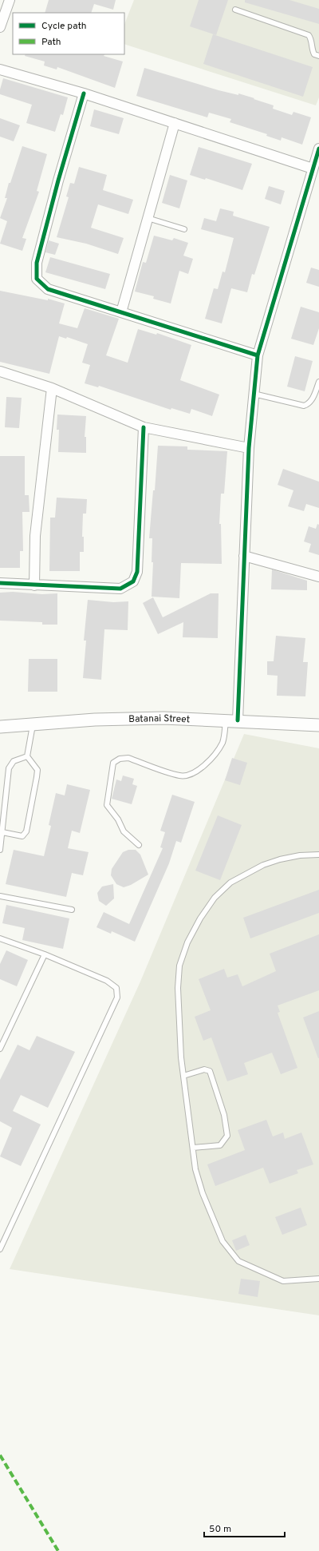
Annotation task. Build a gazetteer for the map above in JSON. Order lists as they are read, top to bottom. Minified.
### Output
{"streets":{"street":["Batanai Street"]},"legend":["Cycle path","Path"],"scale_bar":"50 m"}
